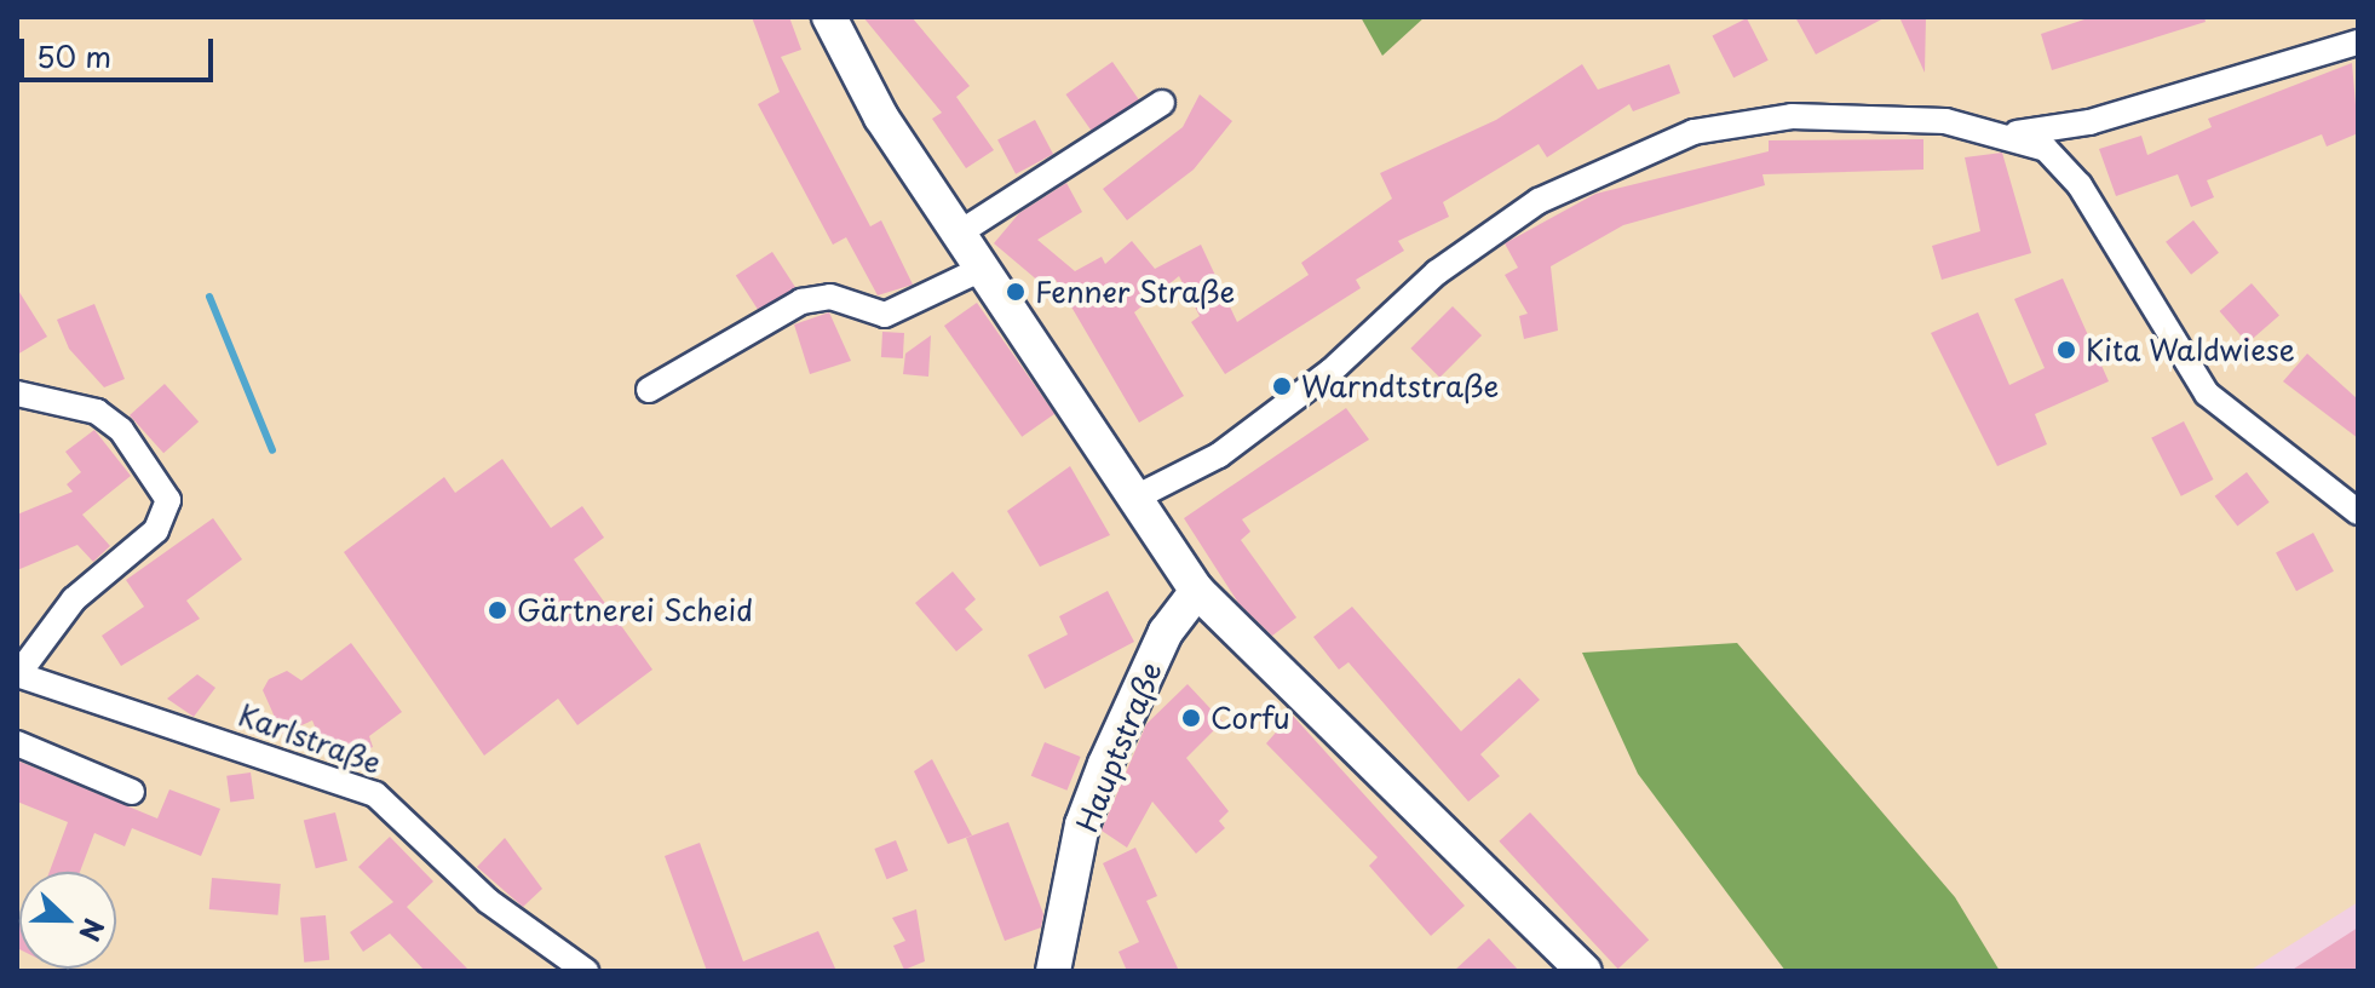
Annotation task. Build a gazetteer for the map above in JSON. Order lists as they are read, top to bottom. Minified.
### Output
{"streets":{"main road":["Hauptstraße"],"street":["Karlstraße"]},"places":["Fenner Straße","Kita Waldwiese","Warndtstraße","Gärtnerei Scheid","Corfu"],"scale_bar":"50 m","north":"right"}
